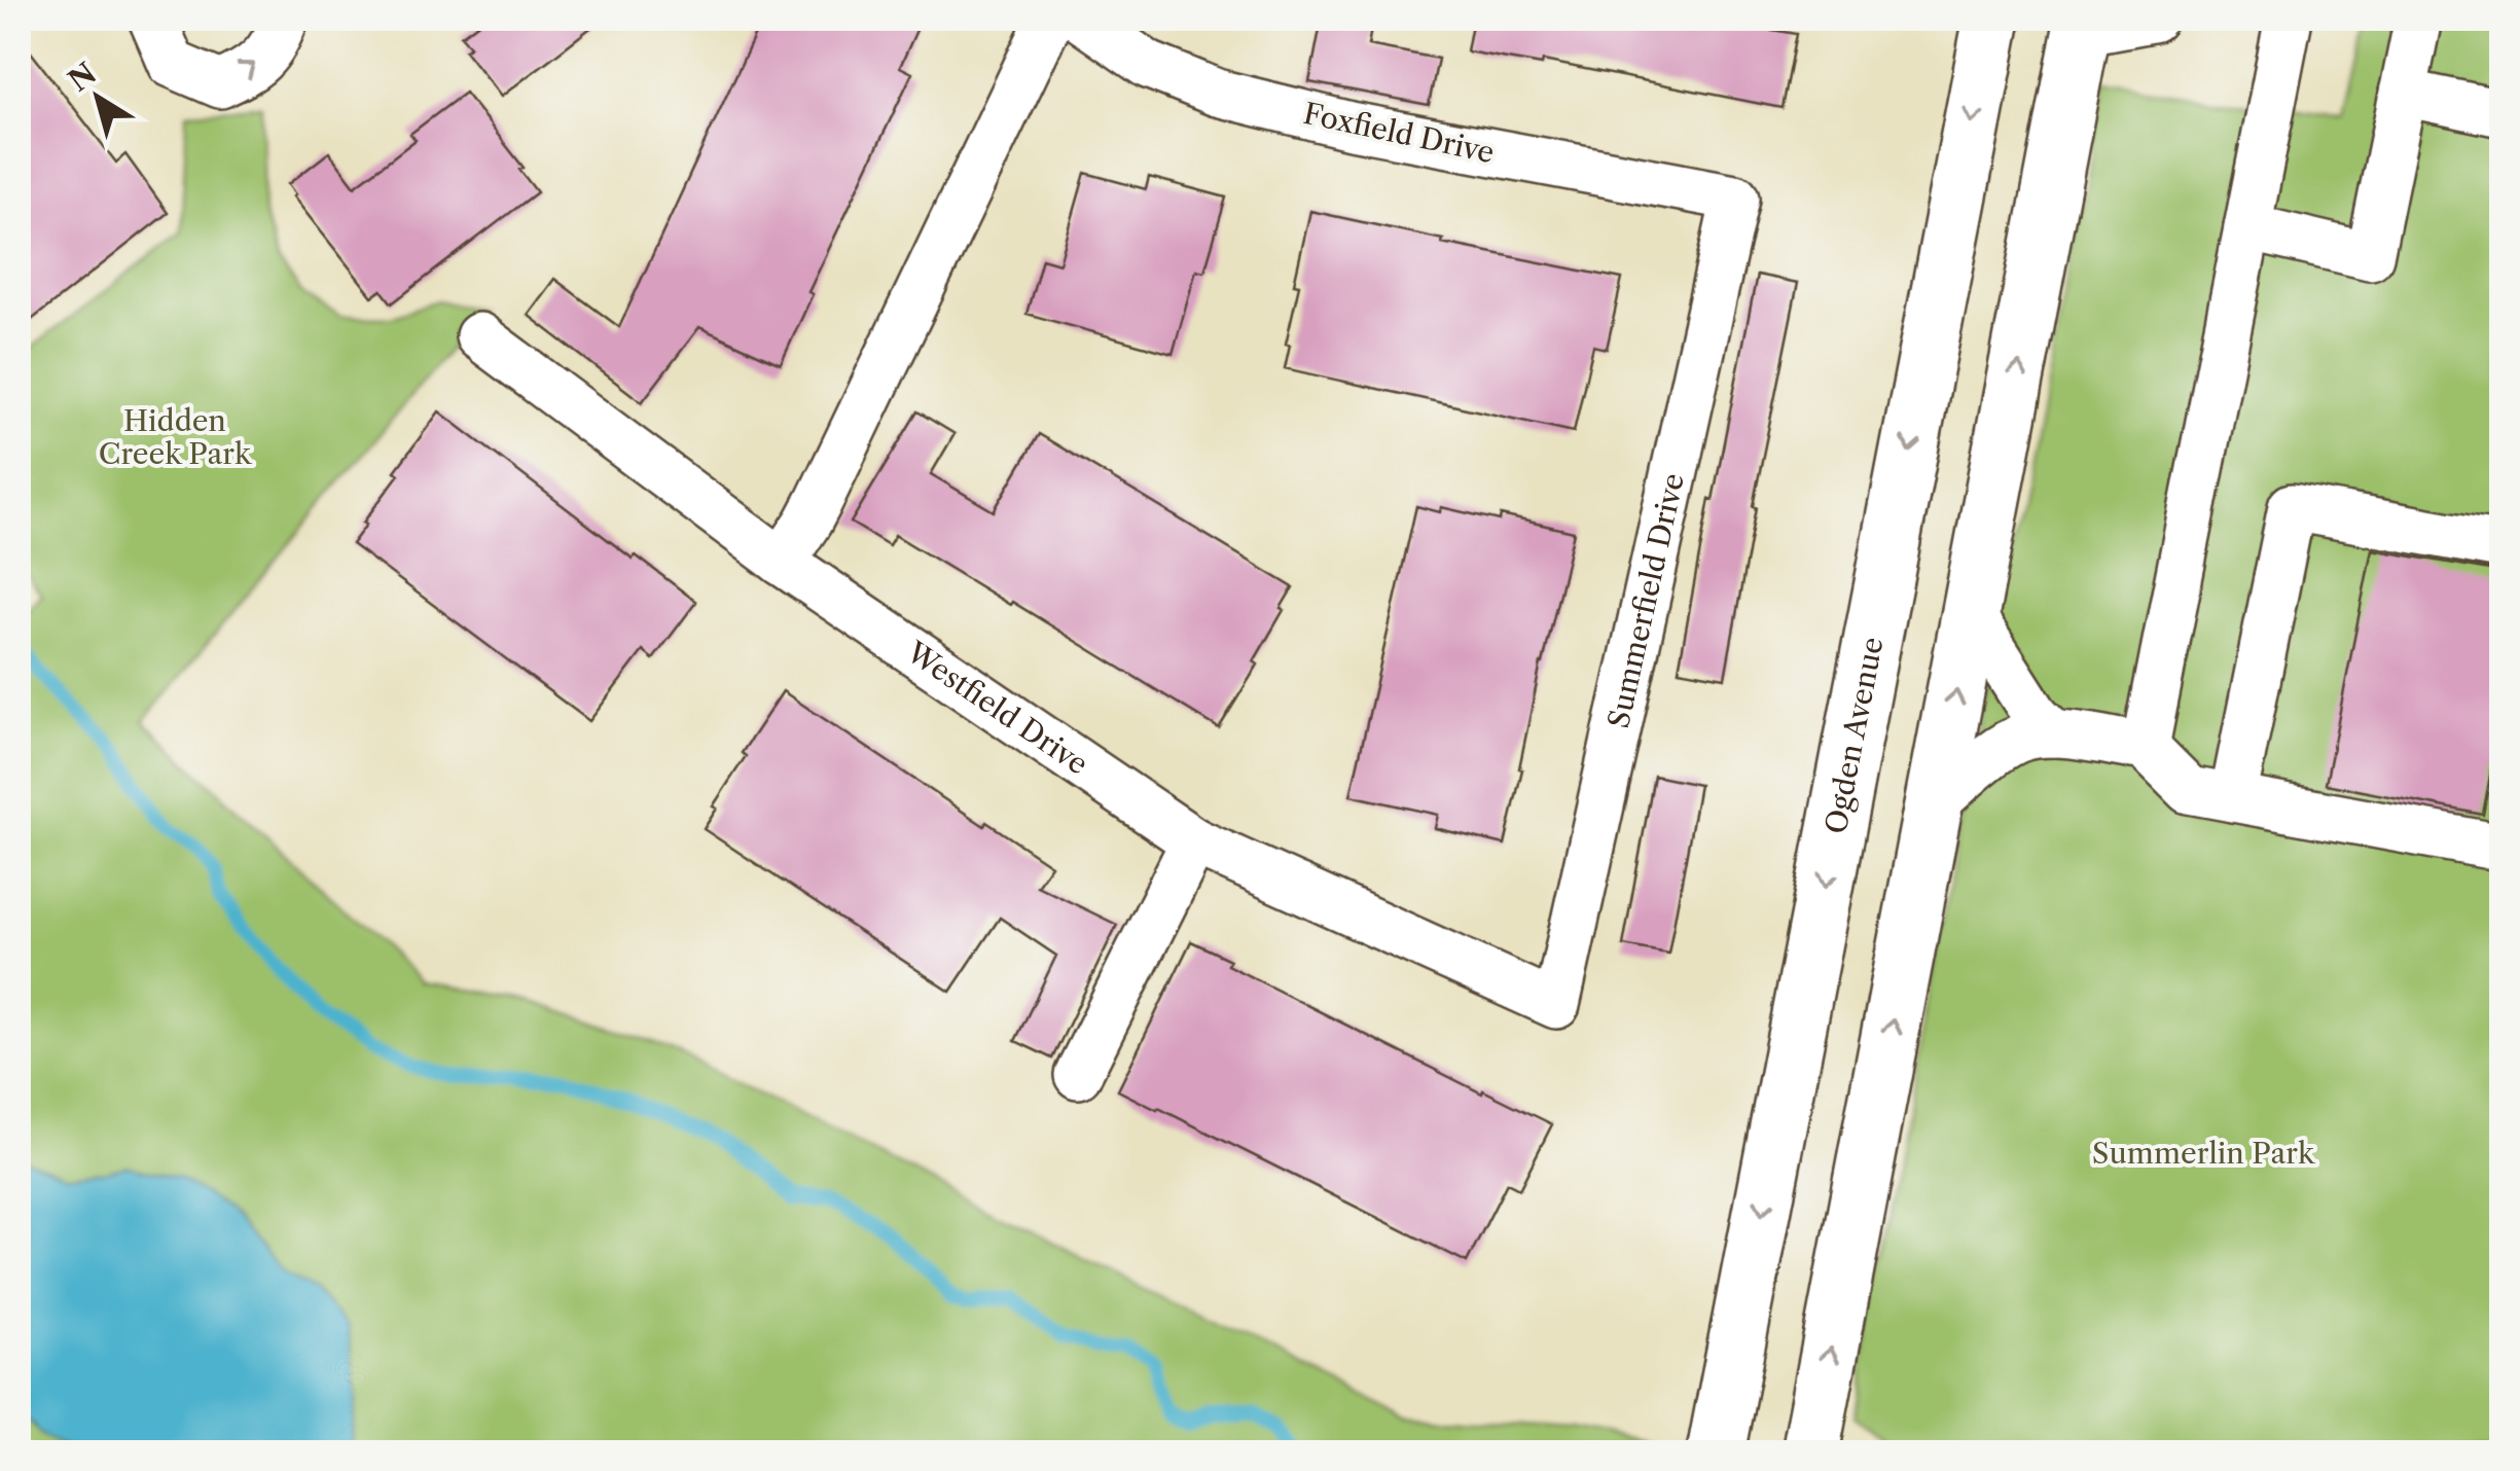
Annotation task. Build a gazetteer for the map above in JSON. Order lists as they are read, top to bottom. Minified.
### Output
{"streets":{"main road":["Ogden Avenue"],"street":["Foxfield Drive","Summerfield Drive","Westfield Drive"]},"crossings":[["Foxfield Drive","Summerfield Drive"],["Summerfield Drive","Westfield Drive"]],"parks":["Hidden Creek Park","Summerlin Park"],"north":"top left"}
